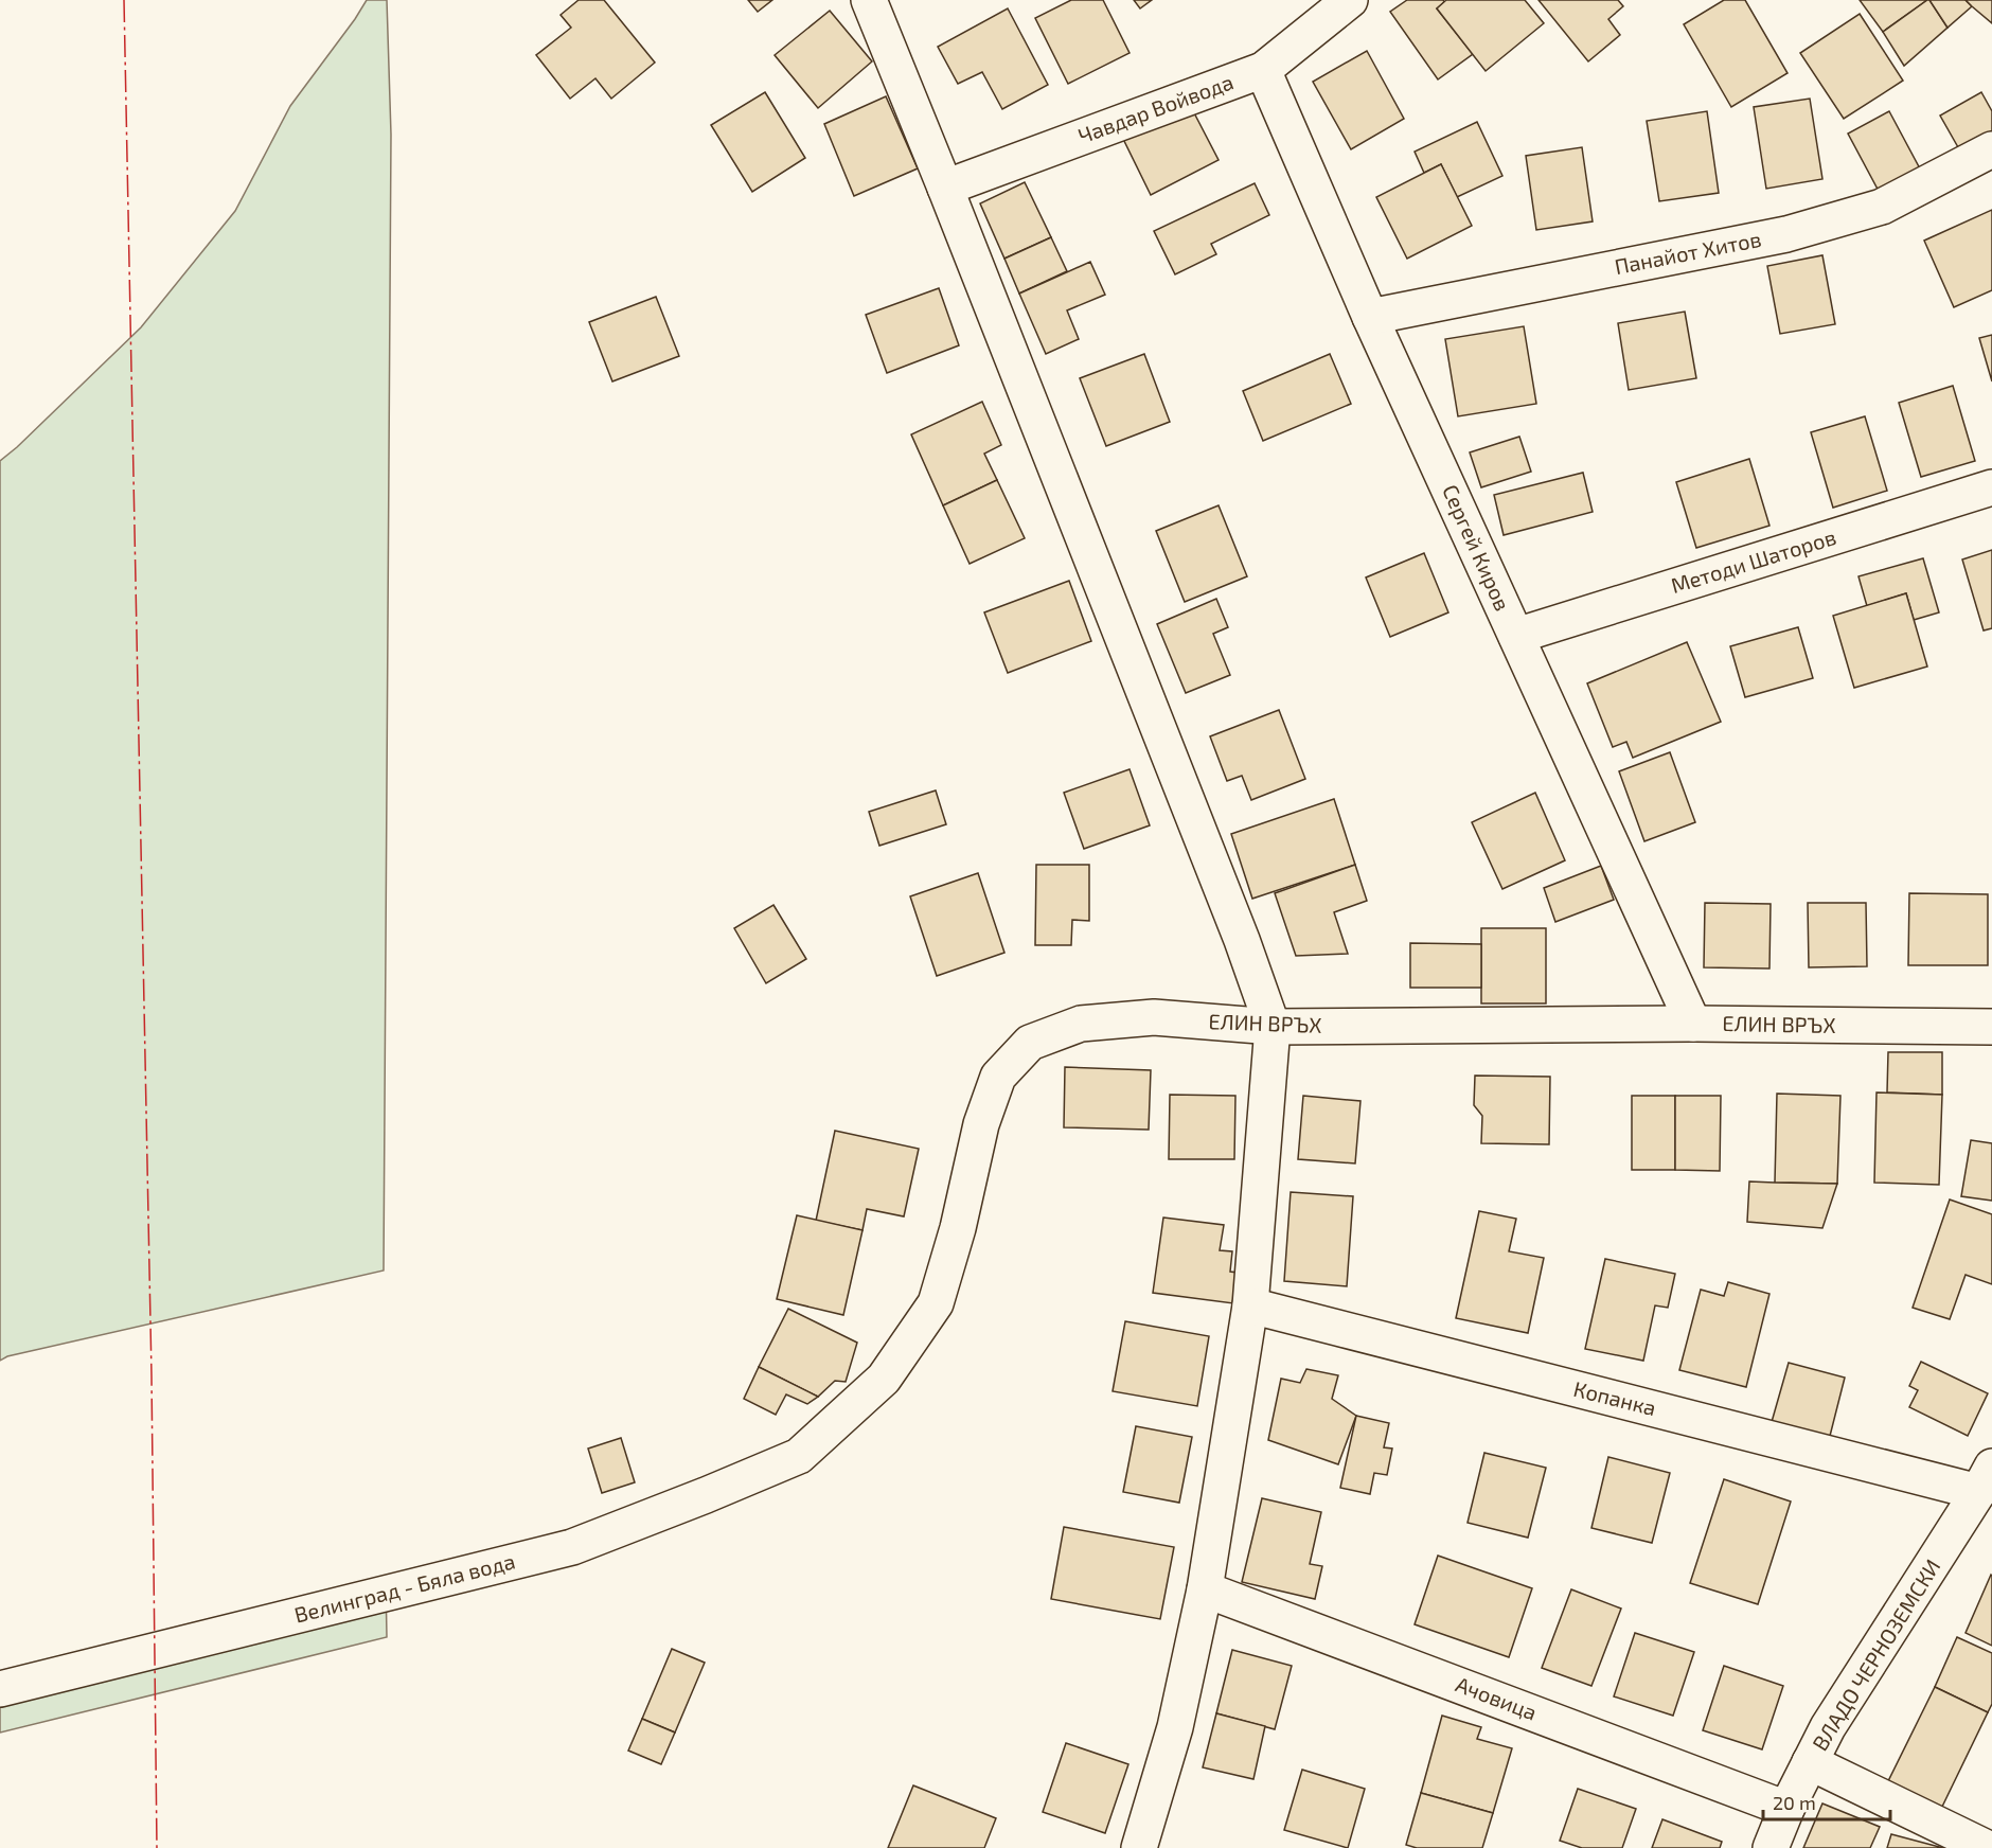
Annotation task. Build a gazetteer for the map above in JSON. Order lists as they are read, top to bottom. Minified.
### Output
{"streets":{"street":["Чавдар Войвода","Панайот Хитов","Сергей Киров","Методи Шаторов","ЕЛИН ВРЪХ","Копанка","Велинград - Бяла вода","ВЛАДО ЧЕРНОЗЕМСКИ","Ачовица"]},"crossings":[["Чавдар Войвода","Сергей Киров"],["Панайот Хитов","Сергей Киров"],["Сергей Киров","Методи Шаторов"],["Сергей Киров","ЕЛИН ВРЪХ"],["ЕЛИН ВРЪХ","Велинград - Бяла вода"],["Копанка","ВЛАДО ЧЕРНОЗЕМСКИ"],["ВЛАДО ЧЕРНОЗЕМСКИ","Ачовица"]],"scale_bar":"20 m"}
